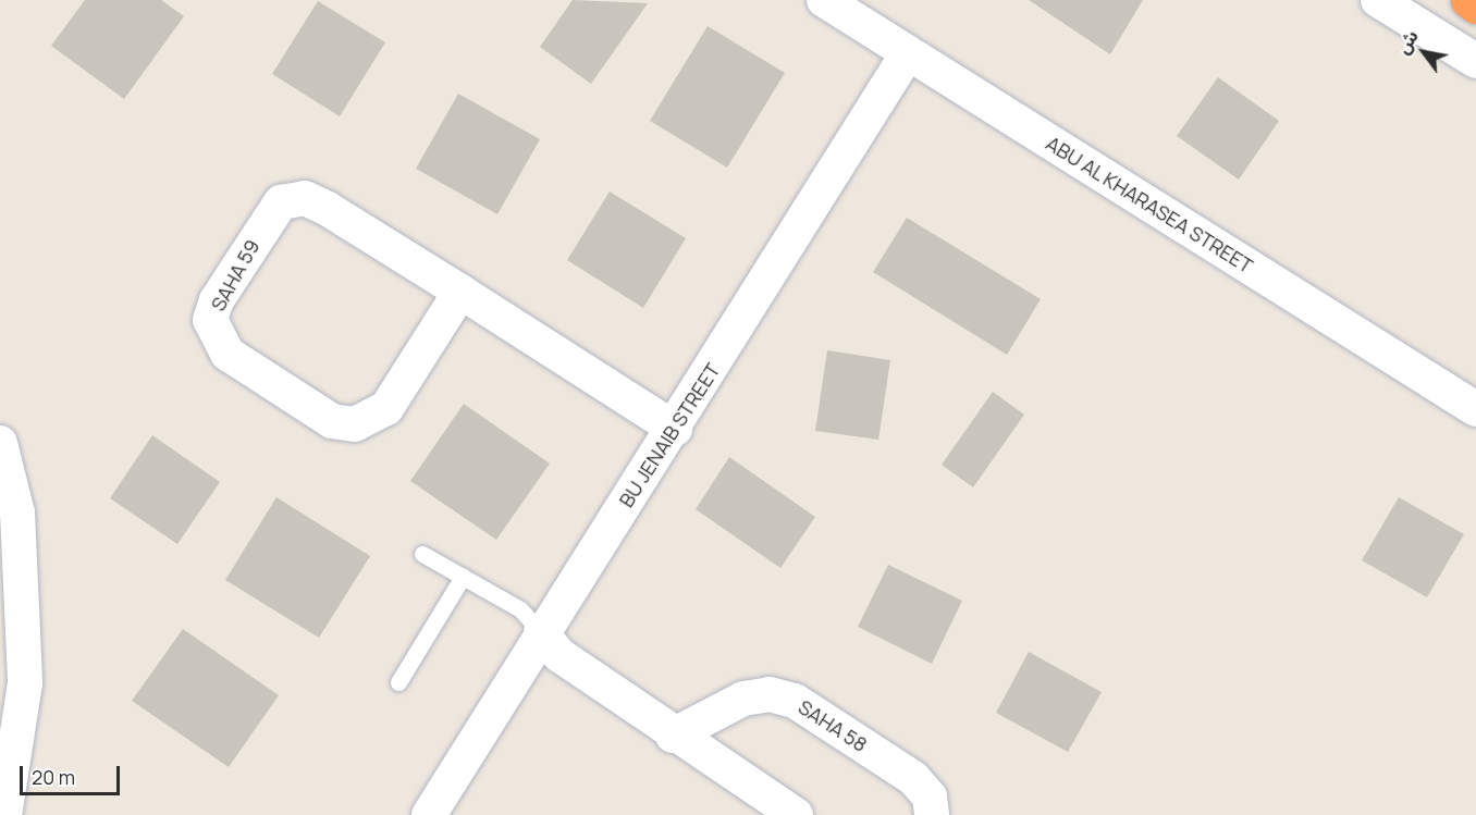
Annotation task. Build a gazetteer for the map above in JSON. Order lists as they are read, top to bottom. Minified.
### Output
{"streets":{"street":["ABU AL KHARASEA STREET","SAHA 59","BU JENAIB STREET","SAHA 58"]},"crossings":[["ABU AL KHARASEA STREET","BU JENAIB STREET"],["SAHA 59","BU JENAIB STREET"]],"scale_bar":"20 m","north":"top left"}
